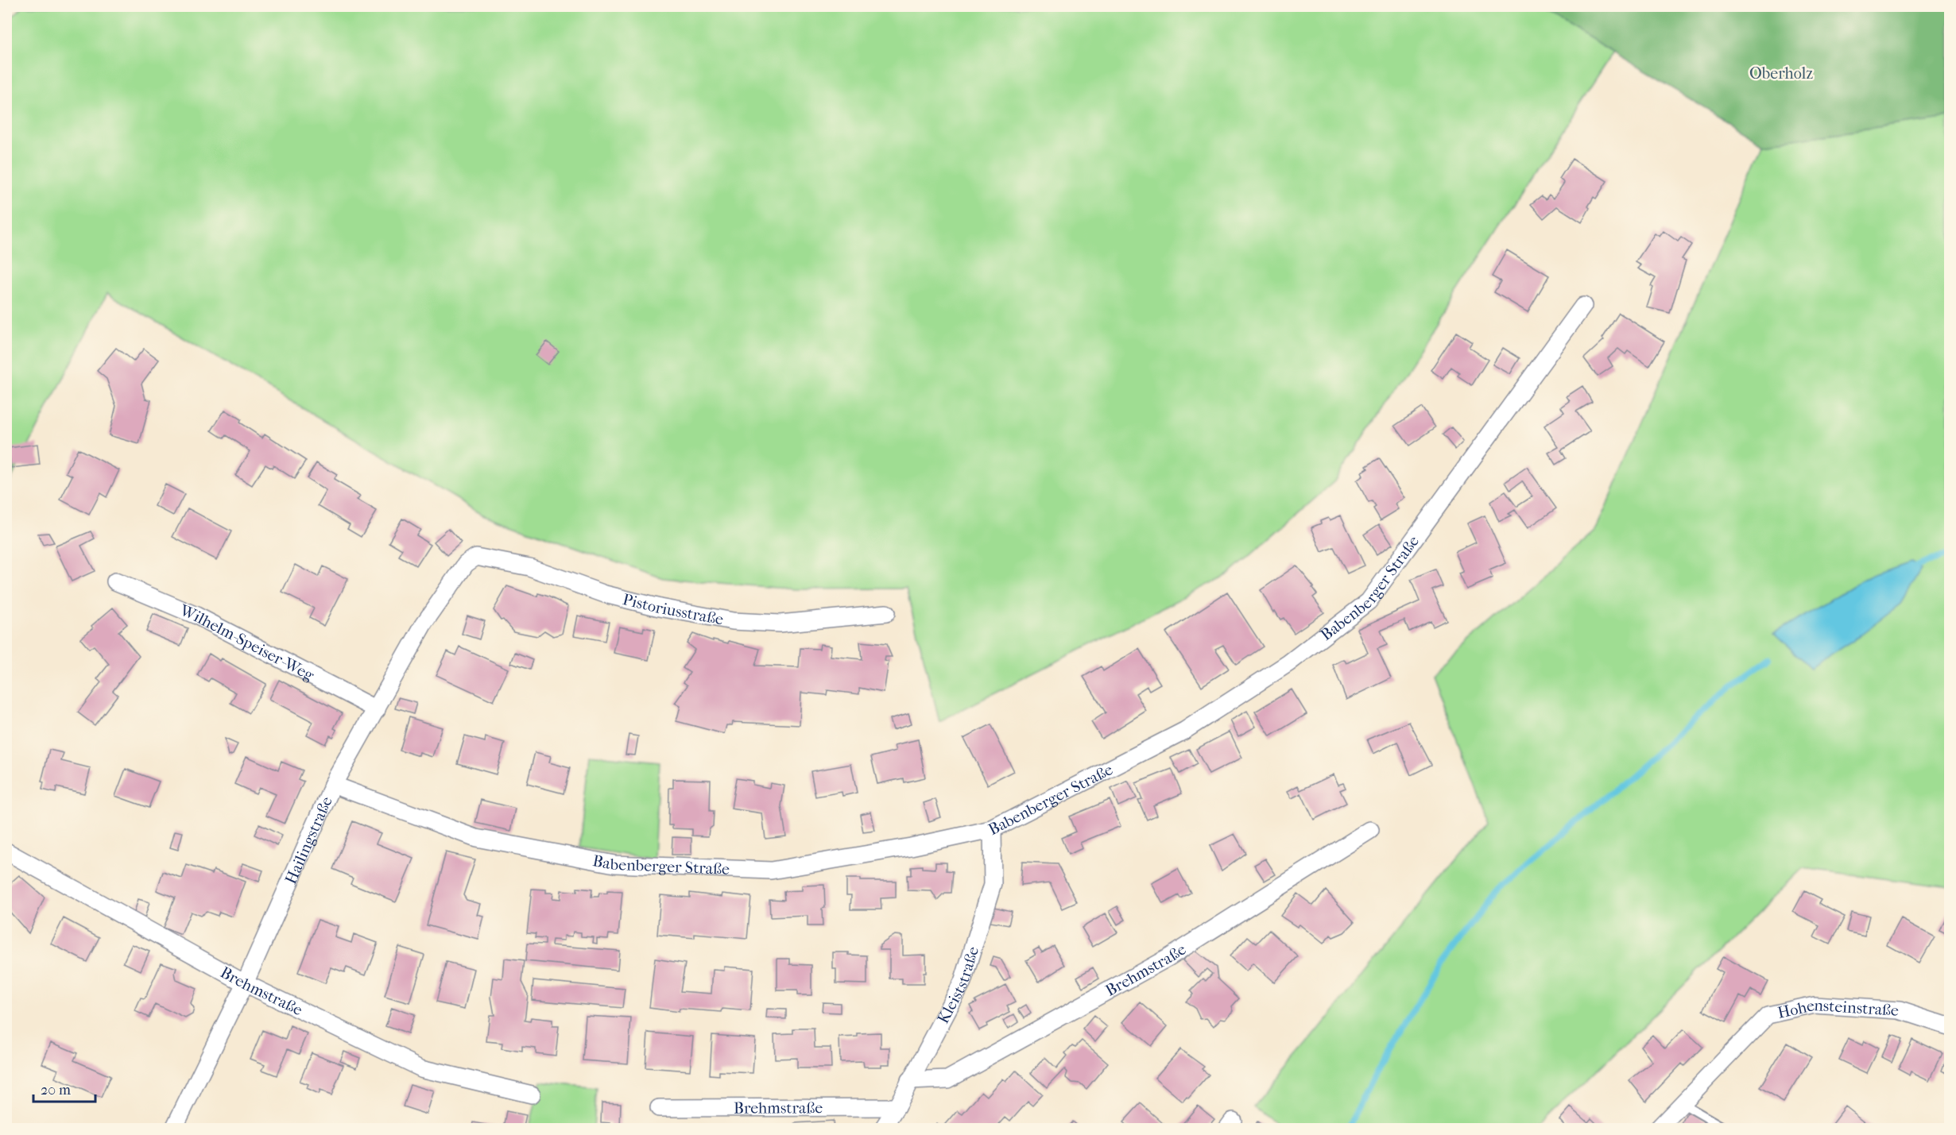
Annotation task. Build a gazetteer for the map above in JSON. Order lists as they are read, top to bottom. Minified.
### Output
{"streets":{"street":["Babenberger Straße","Pistoriusstraße","Wilhelm-Speiser-Weg","Hailingstraße","Brehmstraße","Kleiststraße","Hohensteinstraße"]},"crossings":[["Babenberger Straße","Hailingstraße"],["Babenberger Straße","Kleiststraße"],["Pistoriusstraße","Hailingstraße"],["Wilhelm-Speiser-Weg","Hailingstraße"],["Hailingstraße","Brehmstraße"],["Brehmstraße","Kleiststraße"]],"parks":["Oberholz"],"scale_bar":"20 m"}
